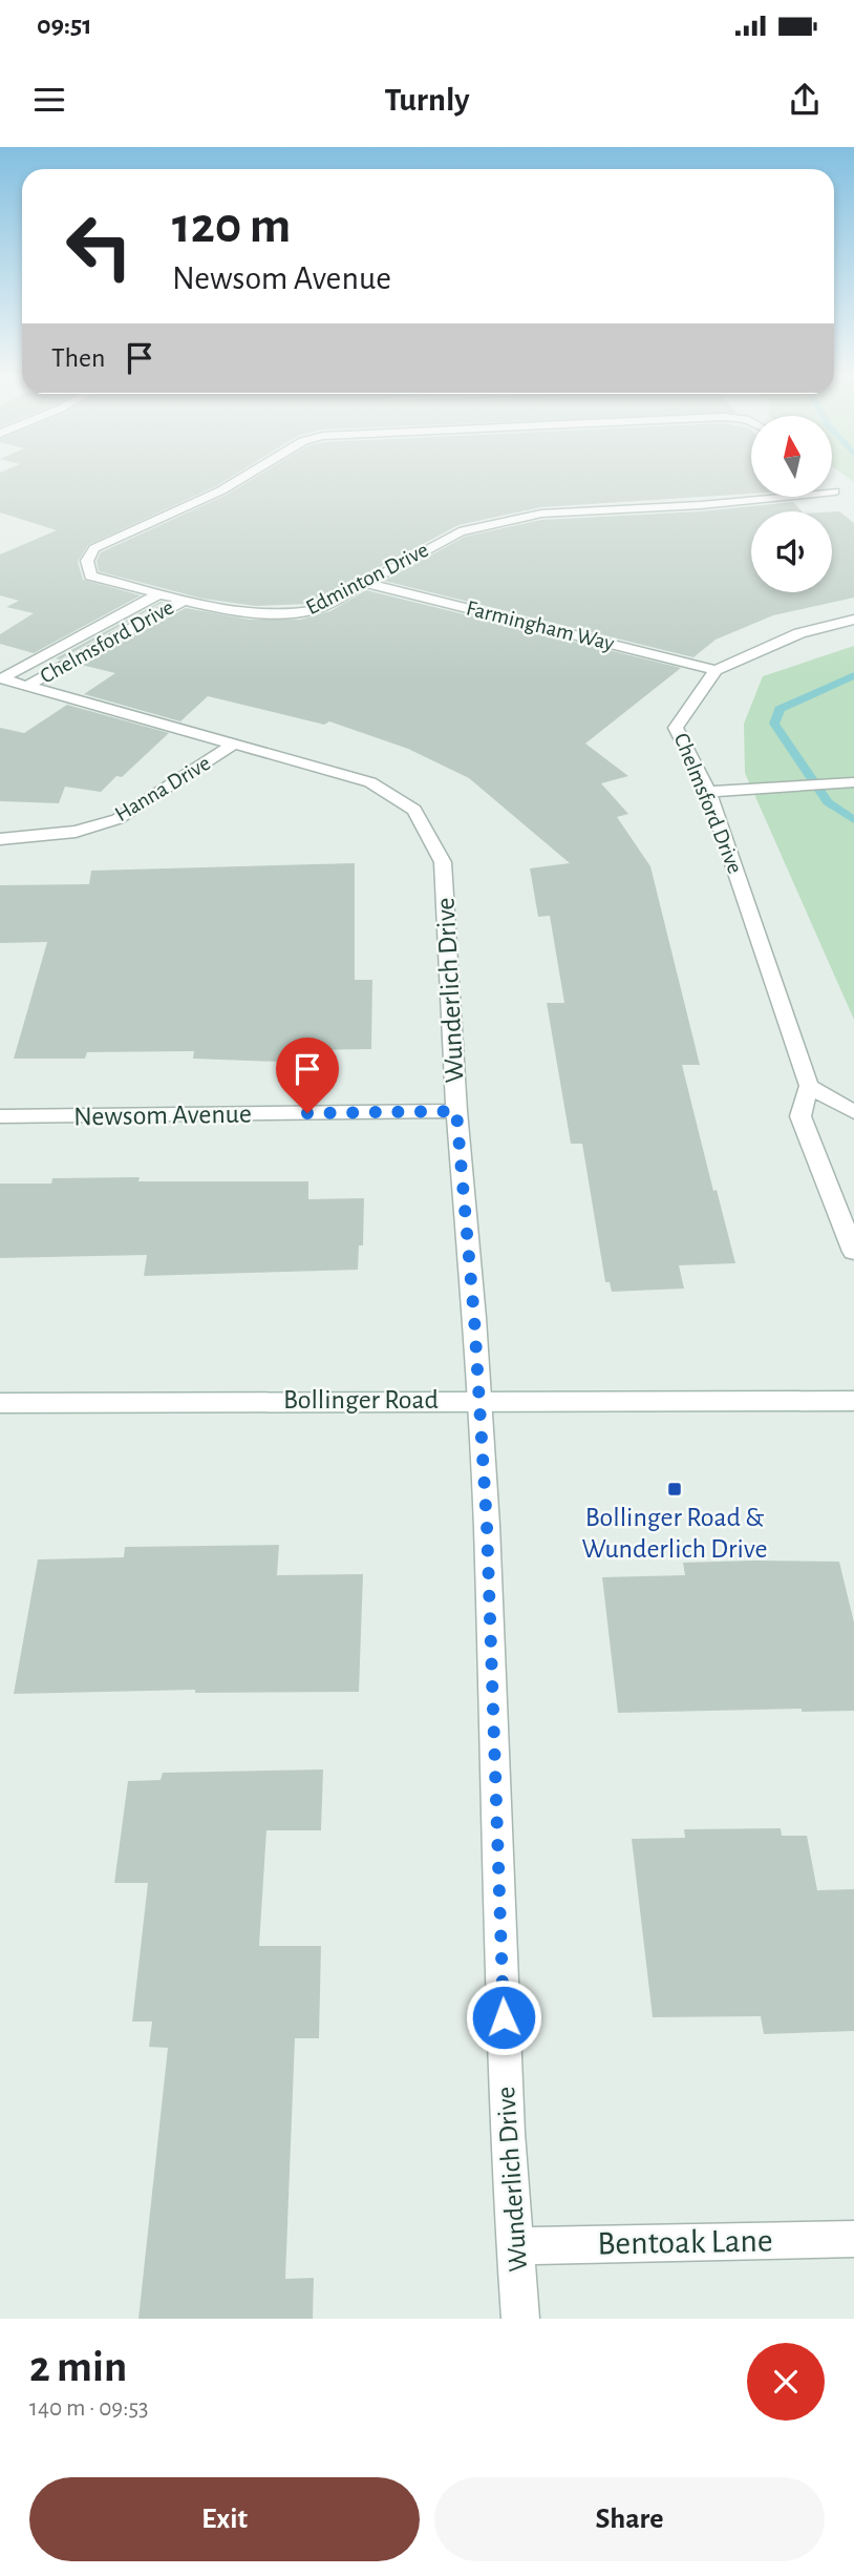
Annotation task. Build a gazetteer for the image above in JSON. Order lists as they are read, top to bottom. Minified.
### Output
{"streets":{"street":["Edminton Drive","Farmingham Way","Chelmsford Drive","Hanna Drive","Wunderlich Drive","Newsom Avenue","Bollinger Road","Bentoak Lane"]},"crossings":[["Edminton Drive","Farmingham Way"],["Edminton Drive","Chelmsford Drive"],["Farmingham Way","Chelmsford Drive"],["Chelmsford Drive","Wunderlich Drive"],["Hanna Drive","Wunderlich Drive"],["Wunderlich Drive","Newsom Avenue"],["Wunderlich Drive","Bollinger Road"],["Wunderlich Drive","Bentoak Lane"]],"places":{"transit":["Bollinger Road & Wunderlich Drive"]},"north":"top","page":{"status":"09:51","header":"Turnly","turn":["120 m","Newsom Avenue"],"then":"Then","heading":["2 min","140 m · 09:53"],"buttons":["Exit","Share"]}}
